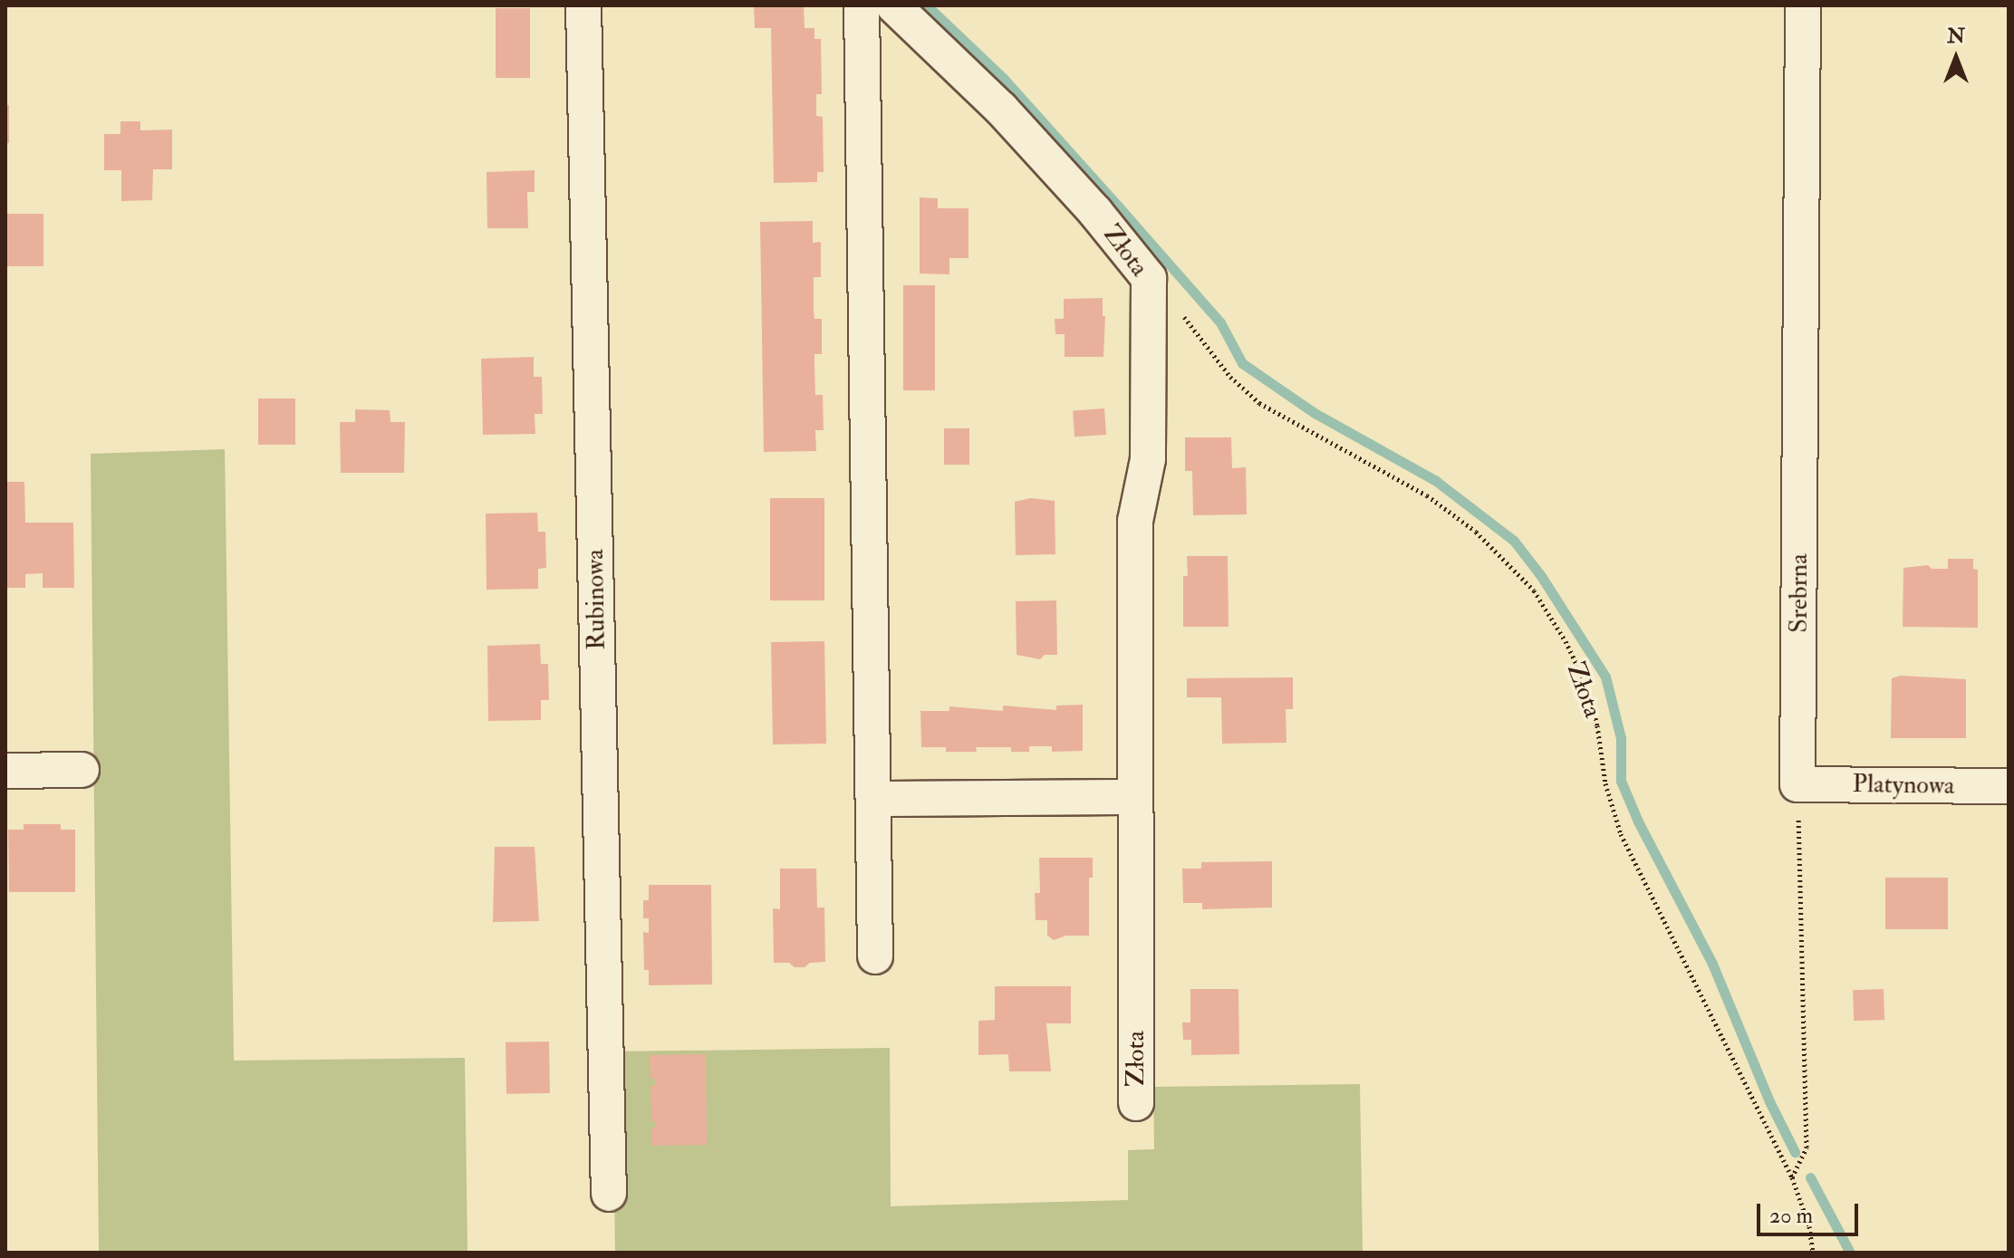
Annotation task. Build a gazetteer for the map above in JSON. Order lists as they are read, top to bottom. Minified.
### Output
{"streets":{"street":["Złota","Srebrna","Rubinowa","Platynowa"]},"crossings":[["Srebrna","Platynowa"]],"scale_bar":"20 m","north":"top"}
